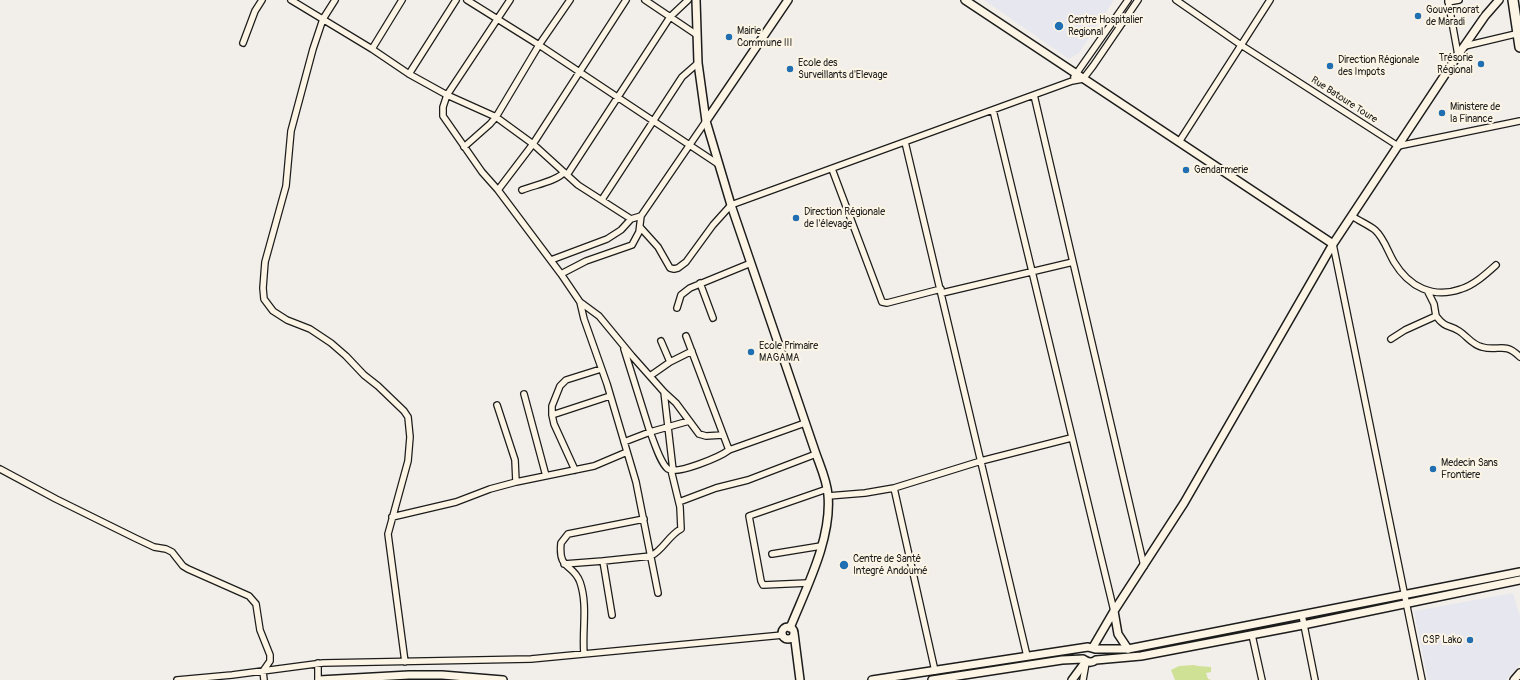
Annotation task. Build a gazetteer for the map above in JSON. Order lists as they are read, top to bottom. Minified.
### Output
{"streets":{"street":["Rue Batoure Toure"]},"places":["Gouvernorat de Maradi","Centre Hospitalier Regional","Mairie Commune III","Trésorie Régional","Direction Régionale des Impots","Ecole des Surveillants d'Elevage","Ministere de la Finance","Gendarmerie","Direction Régionale de l'élevage","Ecole Primaire MAGAMA","Medecin Sans Frontiere","Centre de Santé Integré Andoumé","CSP Lako"]}
